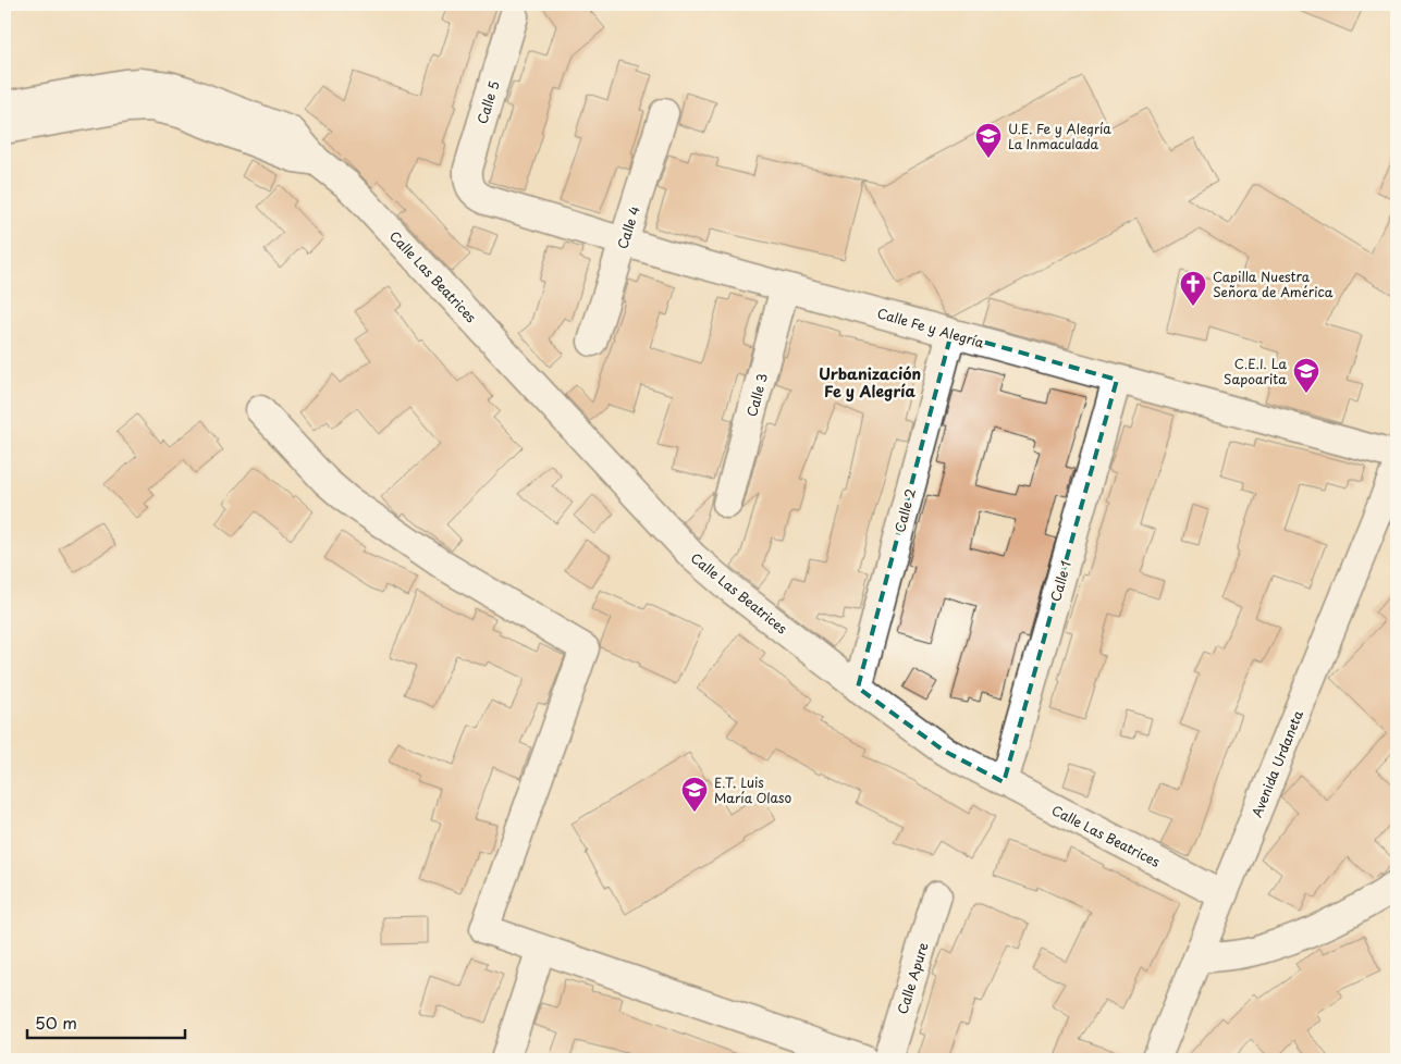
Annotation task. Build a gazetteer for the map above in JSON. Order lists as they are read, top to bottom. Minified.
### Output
{"streets":{"street":["Calle 5","Calle 4","Calle Las Beatrices","Calle Fe y Alegría","Calle 3","Calle 2","Calle 1","Avenida Urdaneta","Calle Apure"]},"crossings":[["Calle 5","Calle Fe y Alegría"],["Calle 4","Calle Fe y Alegría"],["Calle Las Beatrices","Calle 2"],["Calle Las Beatrices","Calle 1"],["Calle Las Beatrices","Avenida Urdaneta"],["Calle Fe y Alegría","Calle 3"],["Calle Fe y Alegría","Calle 2"],["Calle Fe y Alegría","Calle 1"]],"districts":["Urbanización Fe y Alegría"],"places":{"school or university":["U.E. Fe y Alegría La Inmaculada","C.E.I. La Sapoarita","E.T. Luis María Olaso"],"church":["Capilla Nuestra Señora de América"]},"scale_bar":"50 m"}
